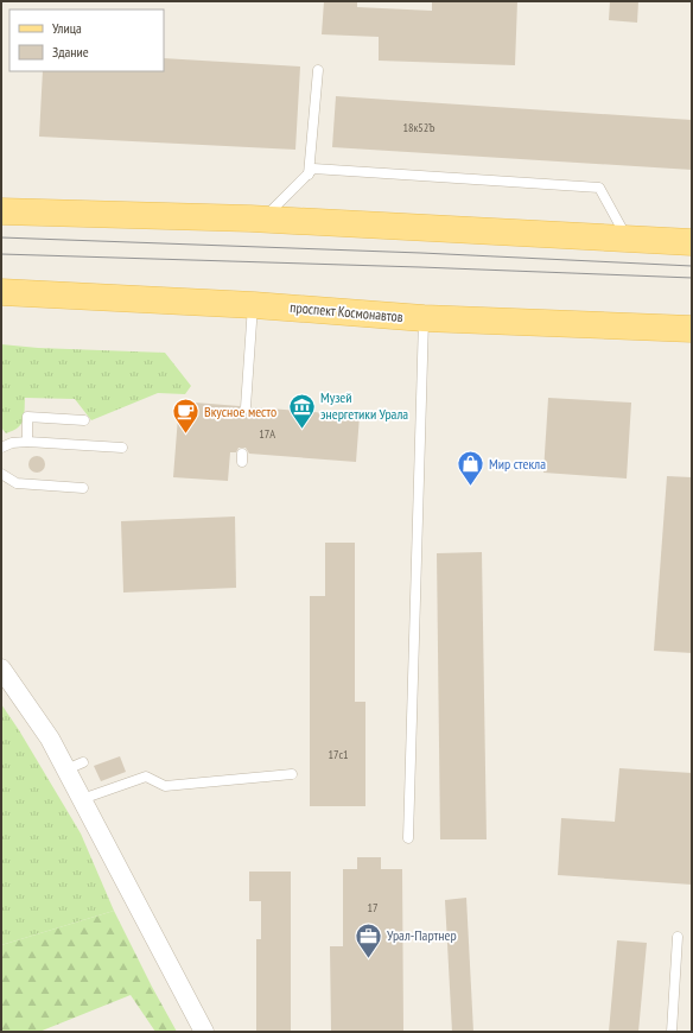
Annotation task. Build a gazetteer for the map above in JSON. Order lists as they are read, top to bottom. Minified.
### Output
{"streets":{"main road":["проспект Космонавтов"]},"places":{"museum":["Музей энергетики Урала"],"cafe":["Вкусное место"],"shop":["Мир стекла"],"office":["Урал-Партнер"]},"house_numbers":["18к52Ъ","17А","17с1","17"],"legend":["Улица","Здание"]}
